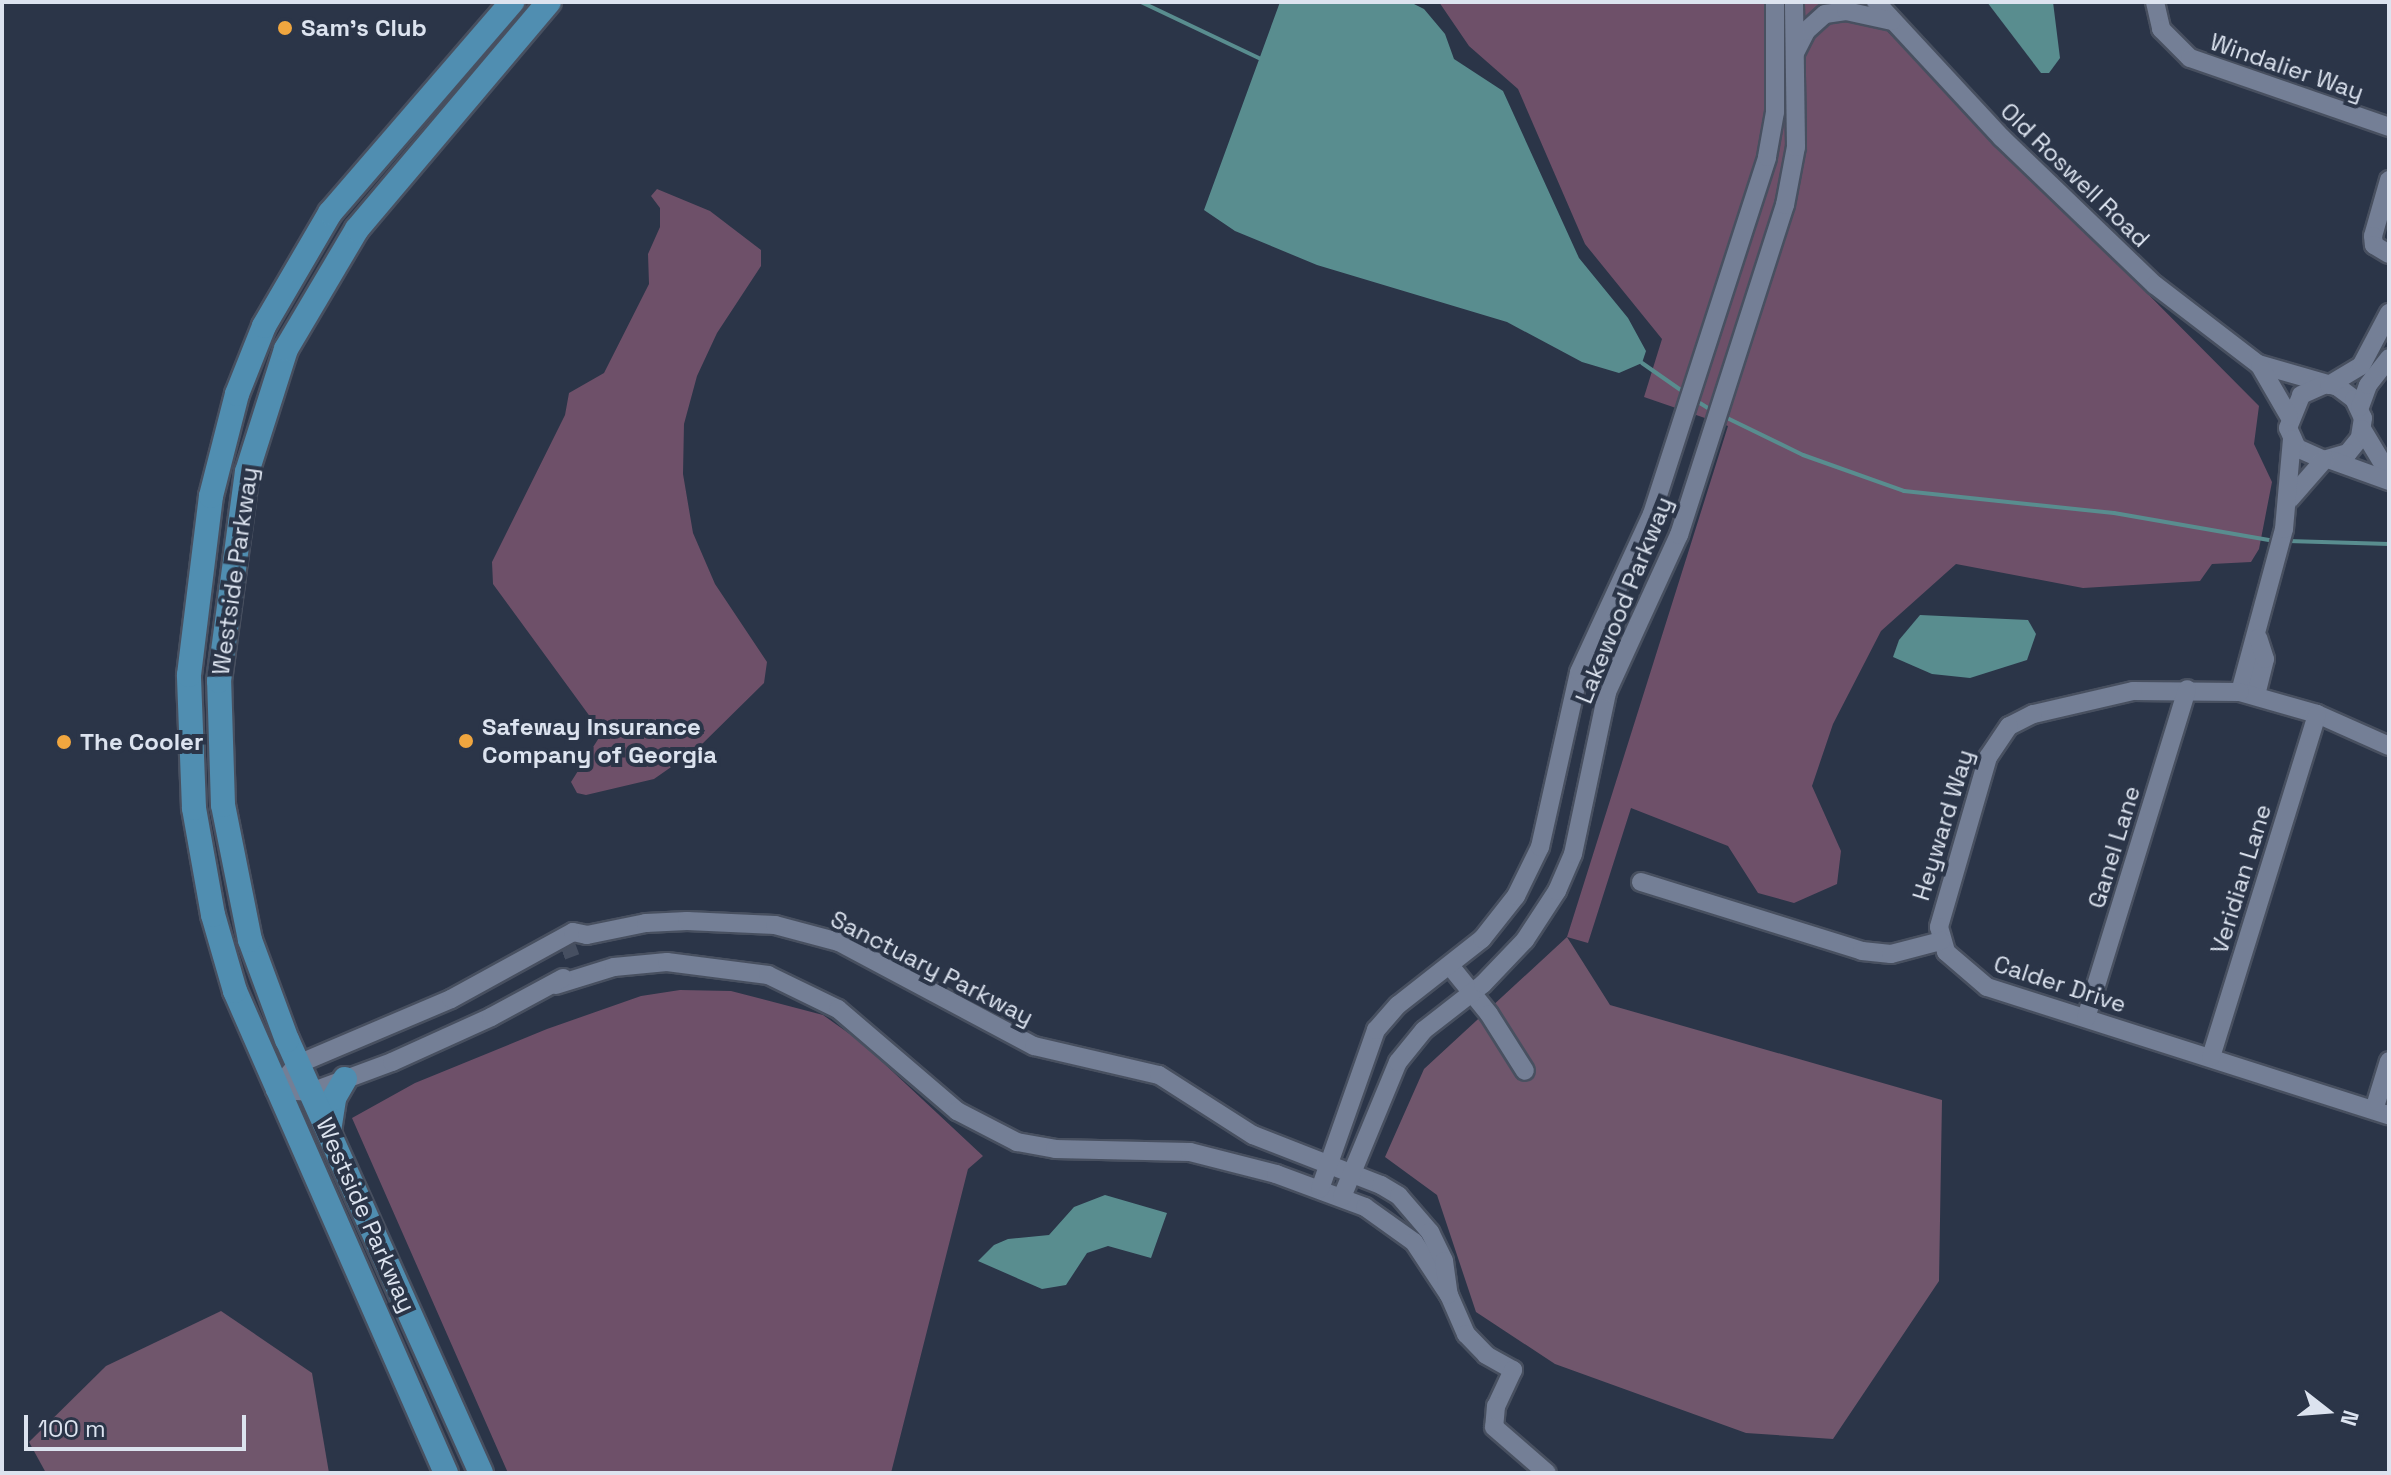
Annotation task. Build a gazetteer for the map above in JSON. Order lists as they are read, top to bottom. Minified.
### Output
{"streets":{"main road":["Westside Parkway"],"street":["Windalier Way","Old Roswell Road","Lakewood Parkway","Heyward Way","Ganel Lane","Veridian Lane","Sanctuary Parkway","Calder Drive"]},"crossings":[["Westside Parkway","Sanctuary Parkway"],["Lakewood Parkway","Sanctuary Parkway"],["Heyward Way","Ganel Lane"],["Heyward Way","Veridian Lane"],["Heyward Way","Calder Drive"],["Ganel Lane","Calder Drive"],["Veridian Lane","Calder Drive"]],"places":["Sam's Club","Safeway Insurance Company of Georgia","The Cooler"],"scale_bar":"100 m","north":"right"}
